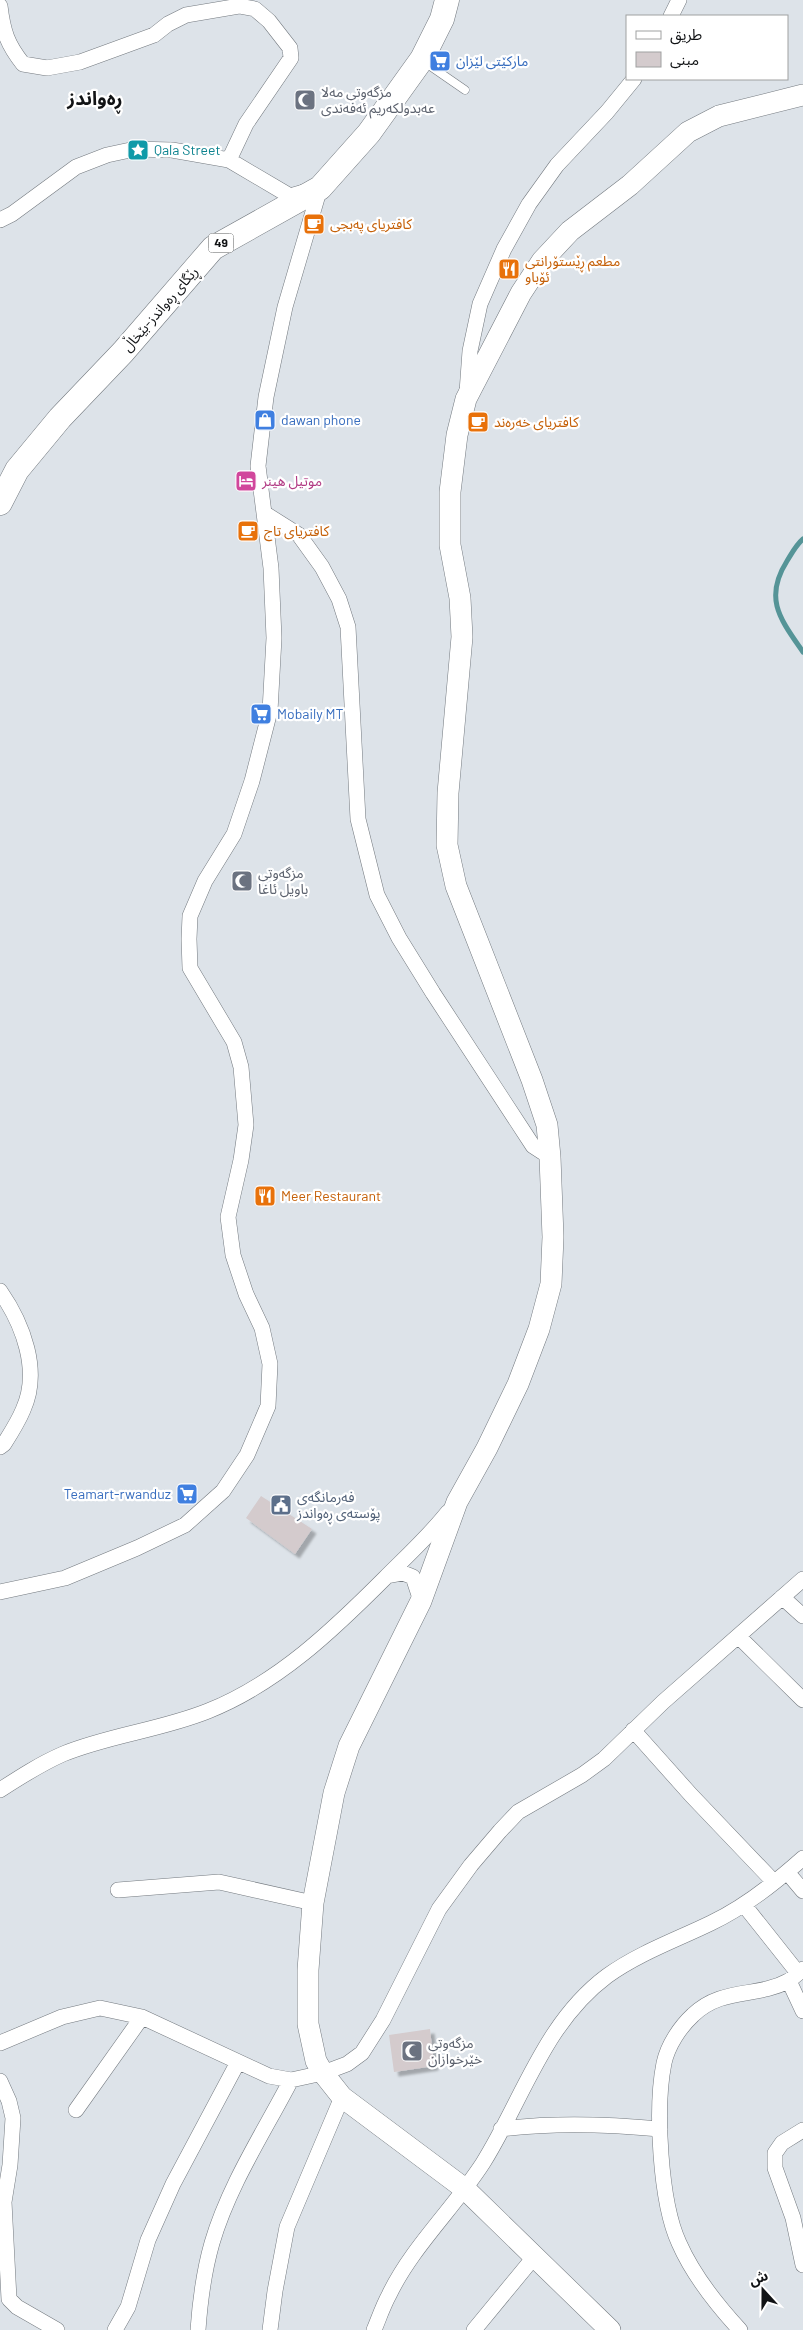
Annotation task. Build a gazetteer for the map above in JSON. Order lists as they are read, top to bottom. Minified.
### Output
{"streets":{"main road":["49","ڕێگای ڕەواندز-بێخاڵ"]},"districts":["ڕەواندز"],"places":{"supermarket":["مارکێتی لێزان","Mobaily MT","Teamart-rwanduz"],"mosque":["مزگەوتی مەلا عەبدولکەریم ئەفەندی","مزگەوتی باویل ئاغا","مزگەوتی خێرخوازان"],"place":["Qala Street"],"cafe":["کافتریای پەبجی","کافتریای خەرەند","کافتریای تاج"],"restaurant":["مطعم ڕێستۆرانتی ئۆباو","Meer Restaurant"],"shop":["dawan phone"],"hotel":["موتيل هينر"],"public building":["فەرمانگەی پۆستەی ڕەواندز"]},"legend":["طريق","مبنى"],"north":"top"}
